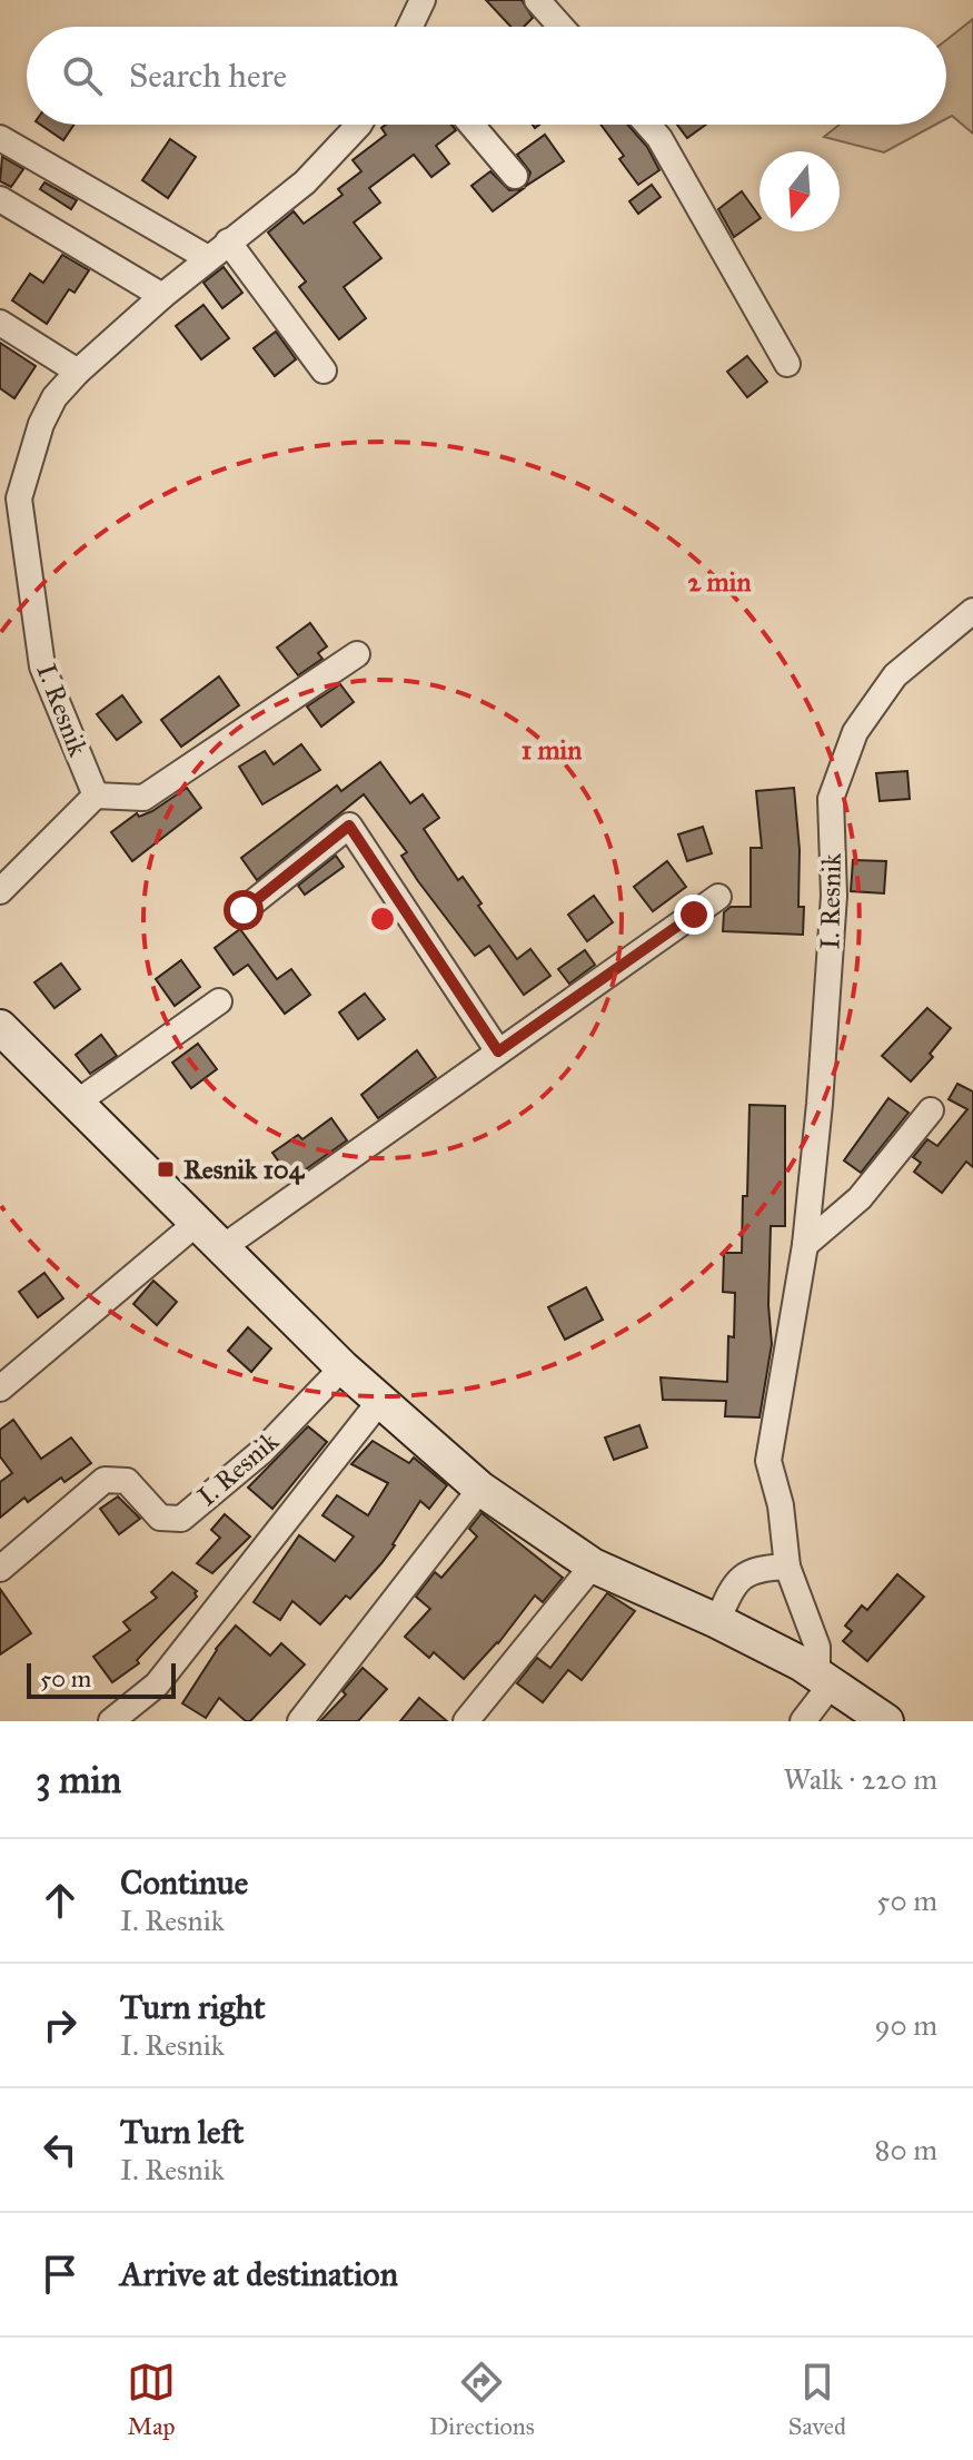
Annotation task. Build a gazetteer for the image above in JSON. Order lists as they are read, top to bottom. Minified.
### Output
{"streets":{"street":["I. Resnik"]},"places":{"transit":["Resnik 104"]},"scale_bar":"50 m","north":"bottom","page":{"search":"Search here","scale":"50 m","heading":["3 min","Walk · 220 m"],"list":[["Continue","I. Resnik","50 m"],["Turn right","I. Resnik","90 m"],["Turn left","I. Resnik","80 m"],"Arrive at destination"],"nav":["Map","Directions","Saved"]},"rings":["2 min","1 min"]}
